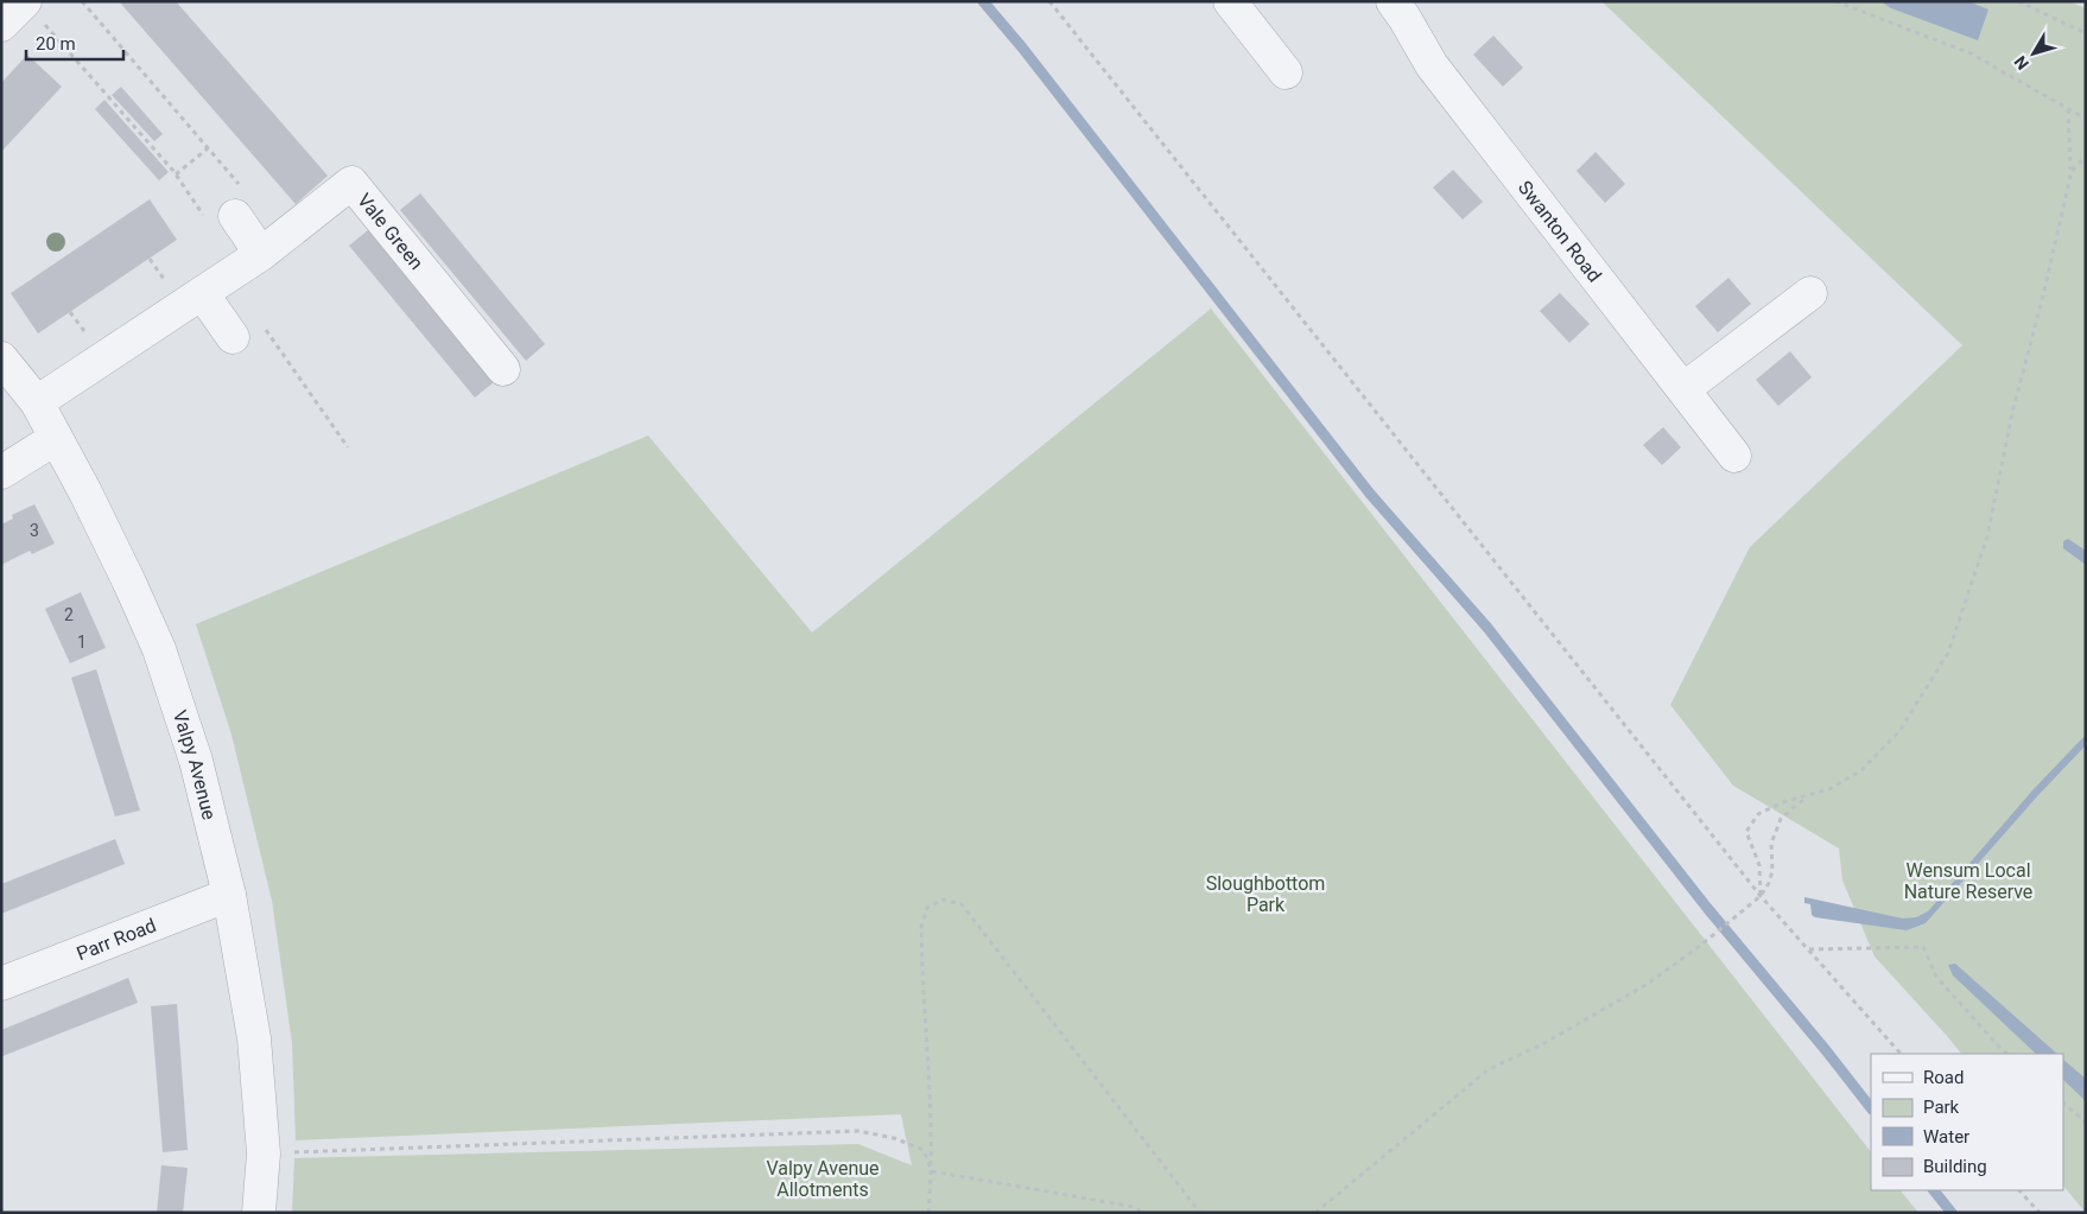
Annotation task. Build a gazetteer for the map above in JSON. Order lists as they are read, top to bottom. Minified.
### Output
{"streets":{"street":["Swanton Road","Vale Green","Valpy Avenue","Parr Road"]},"crossings":[["Vale Green","Valpy Avenue"],["Valpy Avenue","Parr Road"]],"parks":["Wensum Local Nature Reserve","Sloughbottom Park","Valpy Avenue Allotments"],"house_numbers":["3","2","1"],"legend":["Road","Park","Water","Building"],"scale_bar":"20 m","north":"bottom left"}
